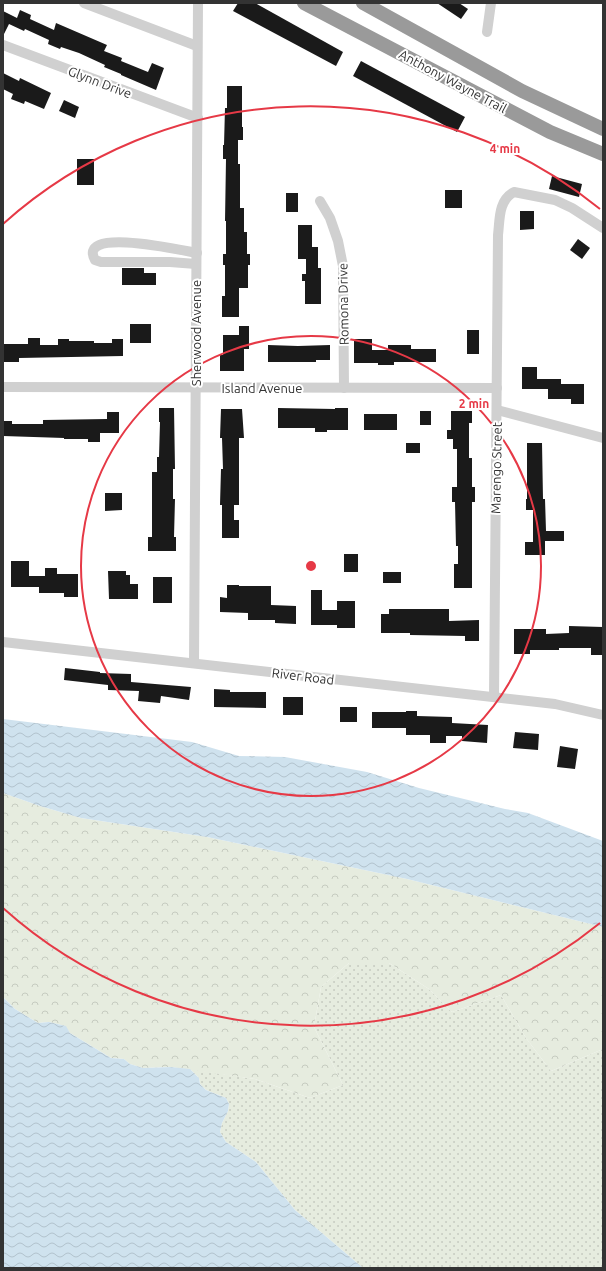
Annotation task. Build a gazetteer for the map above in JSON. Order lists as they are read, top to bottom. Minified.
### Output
{"streets":{"highway":["Anthony Wayne Trail"],"street":["Glynn Drive","Romona Drive","Sherwood Avenue","Island Avenue","Marengo Street","River Road"]},"crossings":[["Glynn Drive","Sherwood Avenue"],["Romona Drive","Island Avenue"],["Sherwood Avenue","Island Avenue"],["Sherwood Avenue","River Road"],["Island Avenue","Marengo Street"],["Marengo Street","River Road"]],"rings":["4 min","2 min"]}
